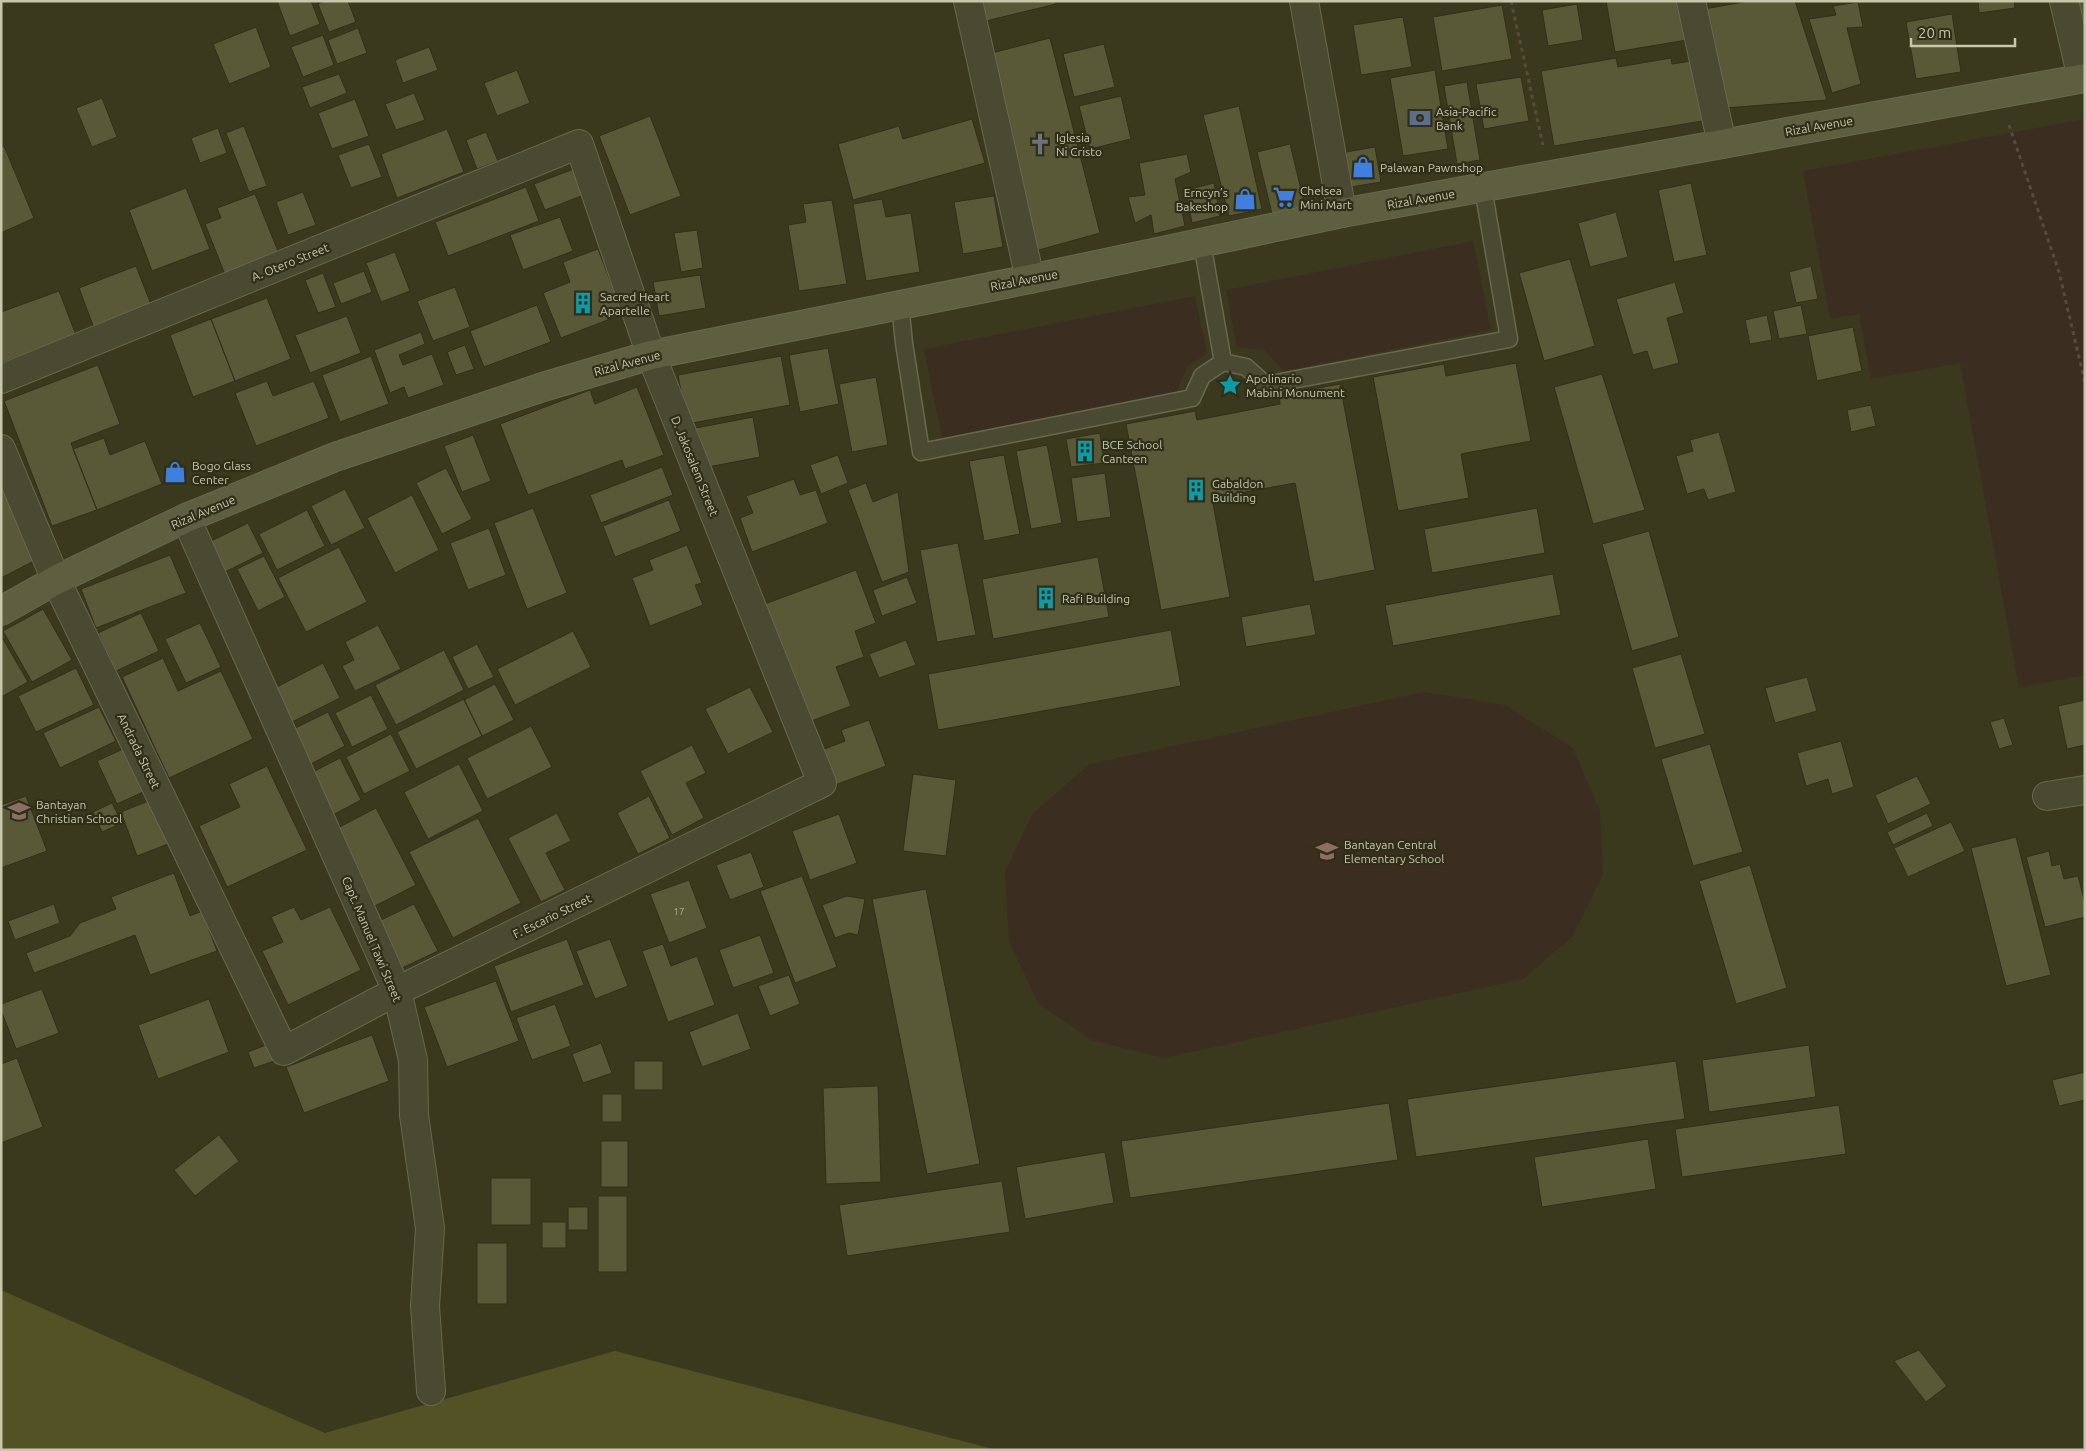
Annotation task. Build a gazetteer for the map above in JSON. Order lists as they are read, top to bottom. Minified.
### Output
{"streets":{"main road":["Rizal Avenue"],"street":["A. Otero Street","D. Jakosalem Street","Andrada Street","F. Escario Street","Capt. Manuel Tawi Street"]},"crossings":[["Rizal Avenue","D. Jakosalem Street"],["Rizal Avenue","Andrada Street"],["Rizal Avenue","Capt. Manuel Tawi Street"],["A. Otero Street","D. Jakosalem Street"],["D. Jakosalem Street","F. Escario Street"],["Andrada Street","F. Escario Street"],["F. Escario Street","Capt. Manuel Tawi Street"]],"places":{"bank":["Asia-Pacific Bank"],"church":["Iglesia Ni Cristo"],"shop":["Palawan Pawnshop","Erncyn’s Bakeshop","Bogo Glass Center"],"supermarket":["Chelsea Mini Mart"],"building":["Sacred Heart Apartelle","BCE School Canteen","Gabaldon Building","Rafi Building"],"place":["Apolinario Mabini Monument"],"school or university":["Bantayan Christian School","Bantayan Central Elementary School"]},"house_numbers":["17"],"scale_bar":"20 m"}
